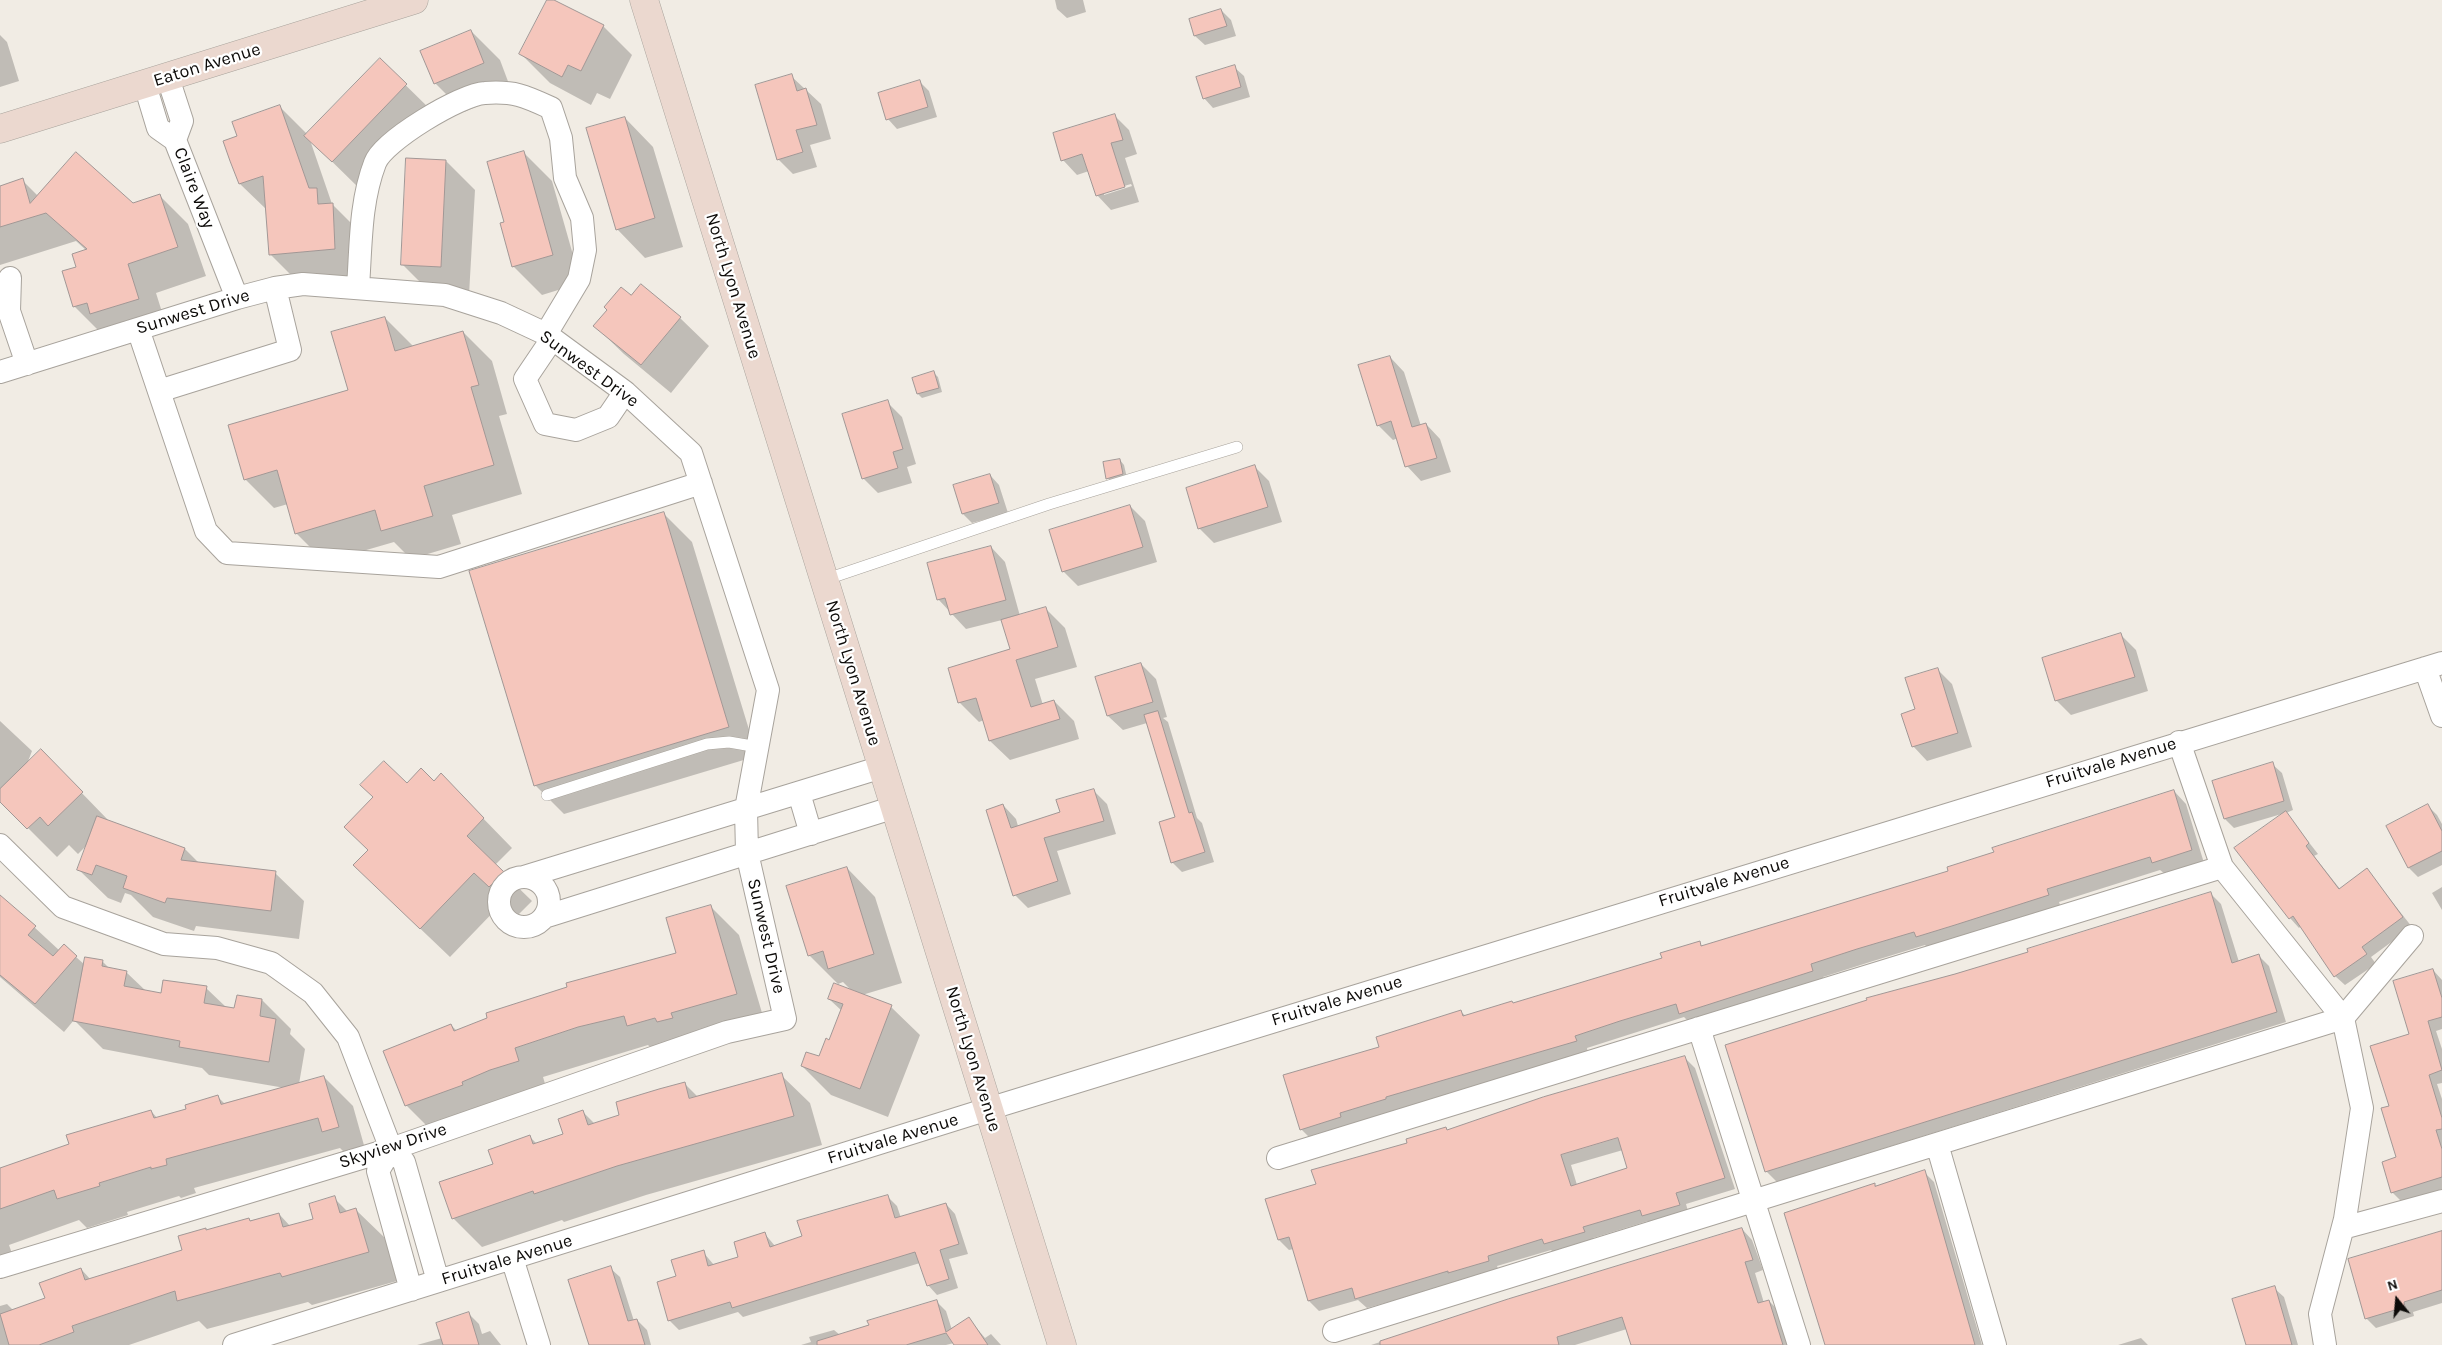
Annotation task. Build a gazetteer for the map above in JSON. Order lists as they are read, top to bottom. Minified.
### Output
{"streets":{"street":["Eaton Avenue","Claire Way","North Lyon Avenue","Sunwest Drive","Fruitvale Avenue","Skyview Drive"]},"crossings":[["Eaton Avenue","Claire Way"],["Claire Way","Sunwest Drive"],["North Lyon Avenue","Fruitvale Avenue"],["Sunwest Drive","Skyview Drive"]],"north":"top"}
